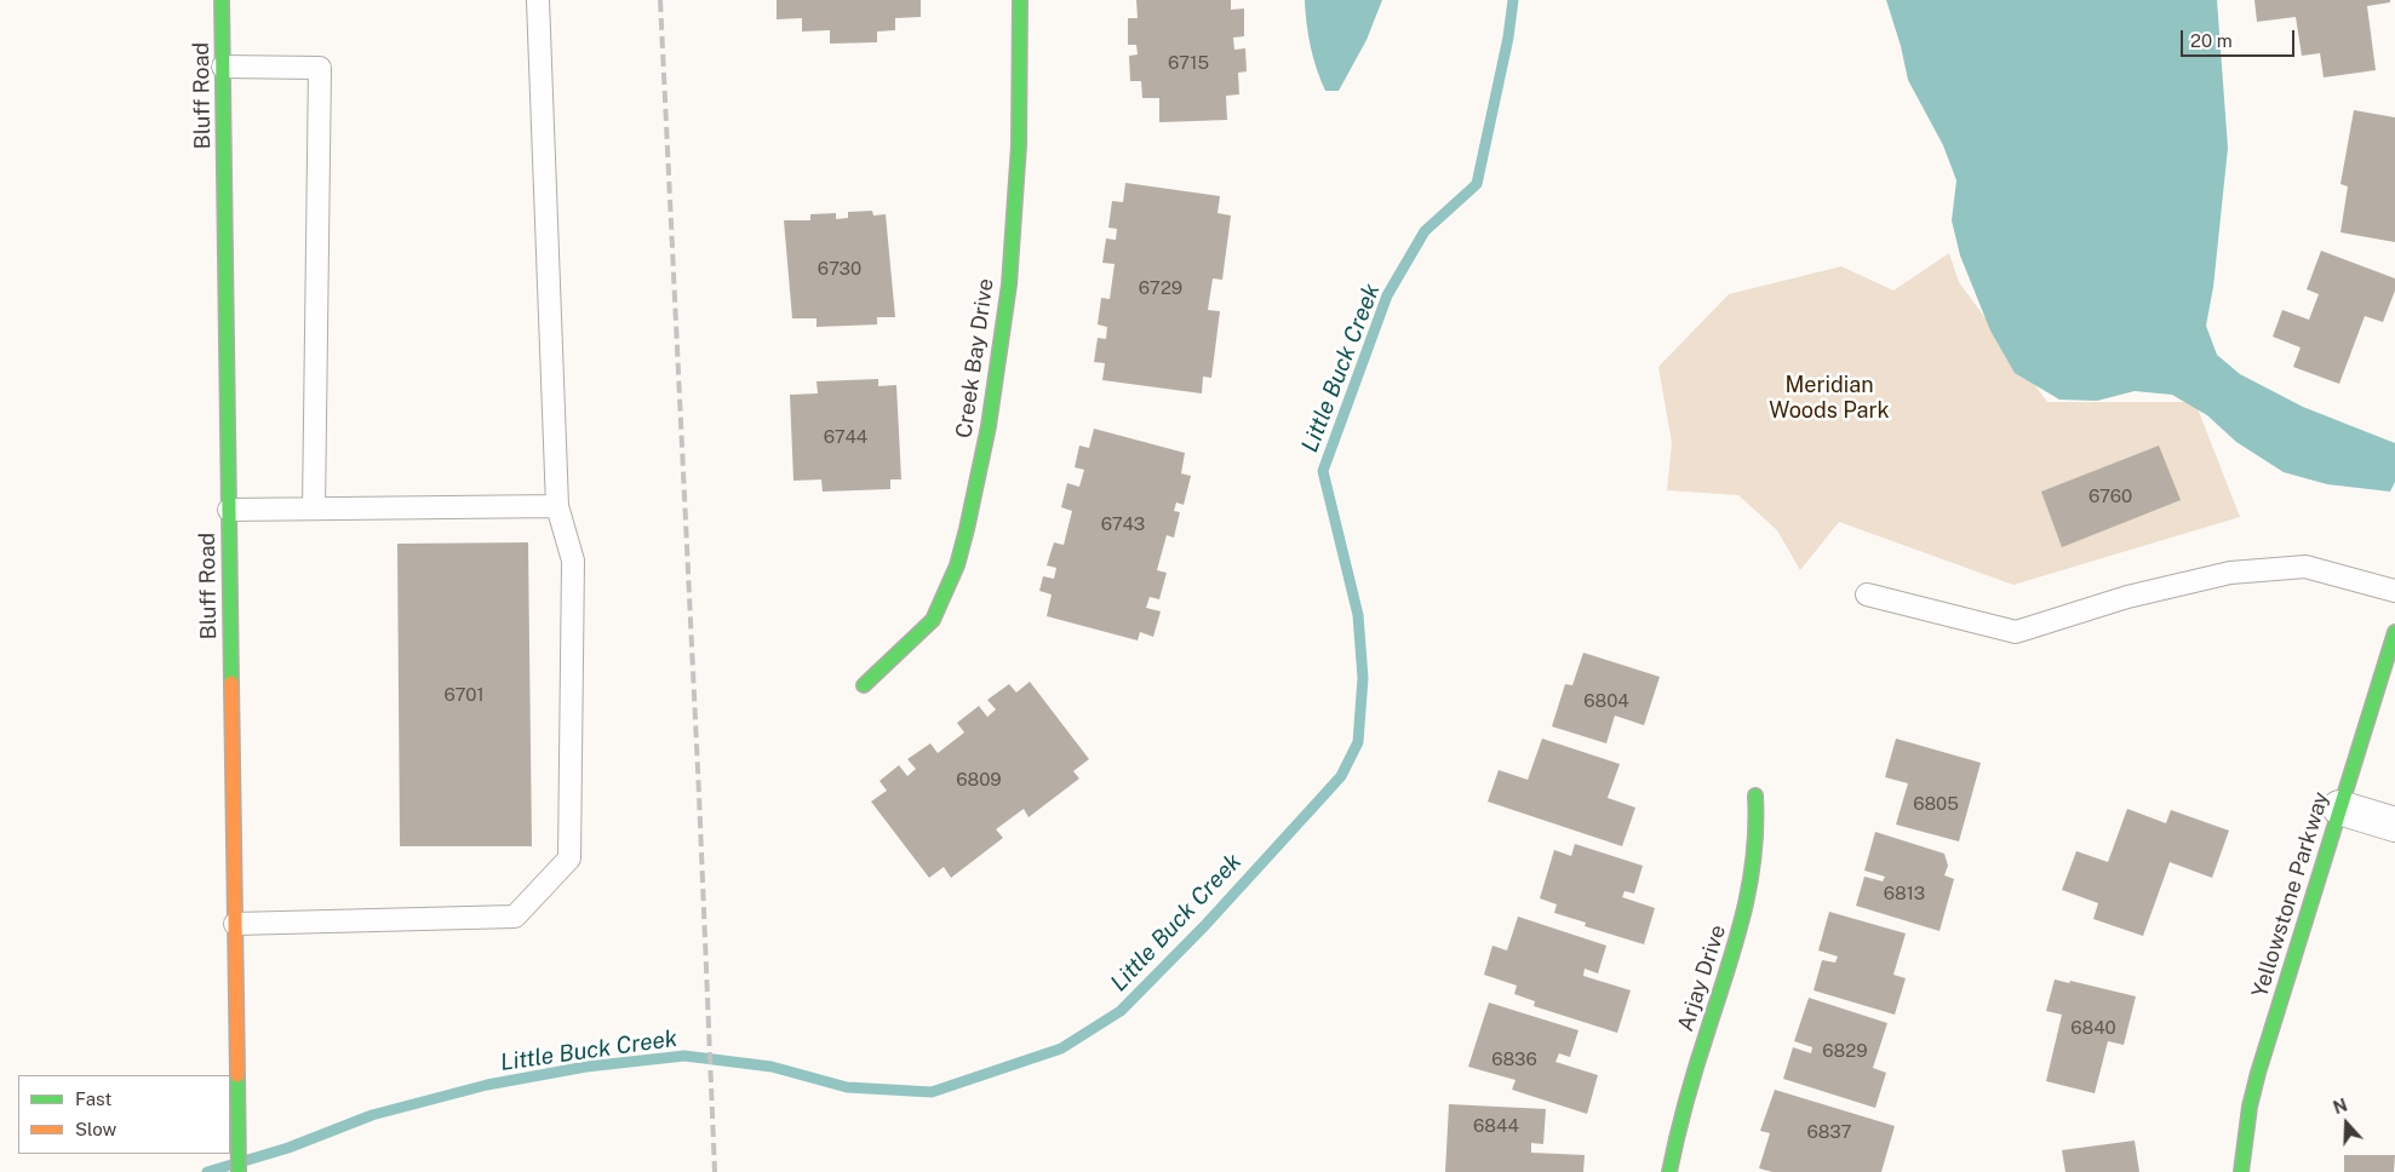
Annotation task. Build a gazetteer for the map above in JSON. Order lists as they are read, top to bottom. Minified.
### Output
{"streets":{"street":["Bluff Road","Creek Bay Drive","Yellowstone Parkway","Arjay Drive"]},"water":["Little Buck Creek"],"parks":["Meridian Woods Park"],"house_numbers":["6715","6730","6729","6744","6760","6743","6701","6804","6809","6805","6813","6840","6829","6836","6844","6837"],"legend":["Fast","Slow"],"scale_bar":"20 m","north":"top"}
